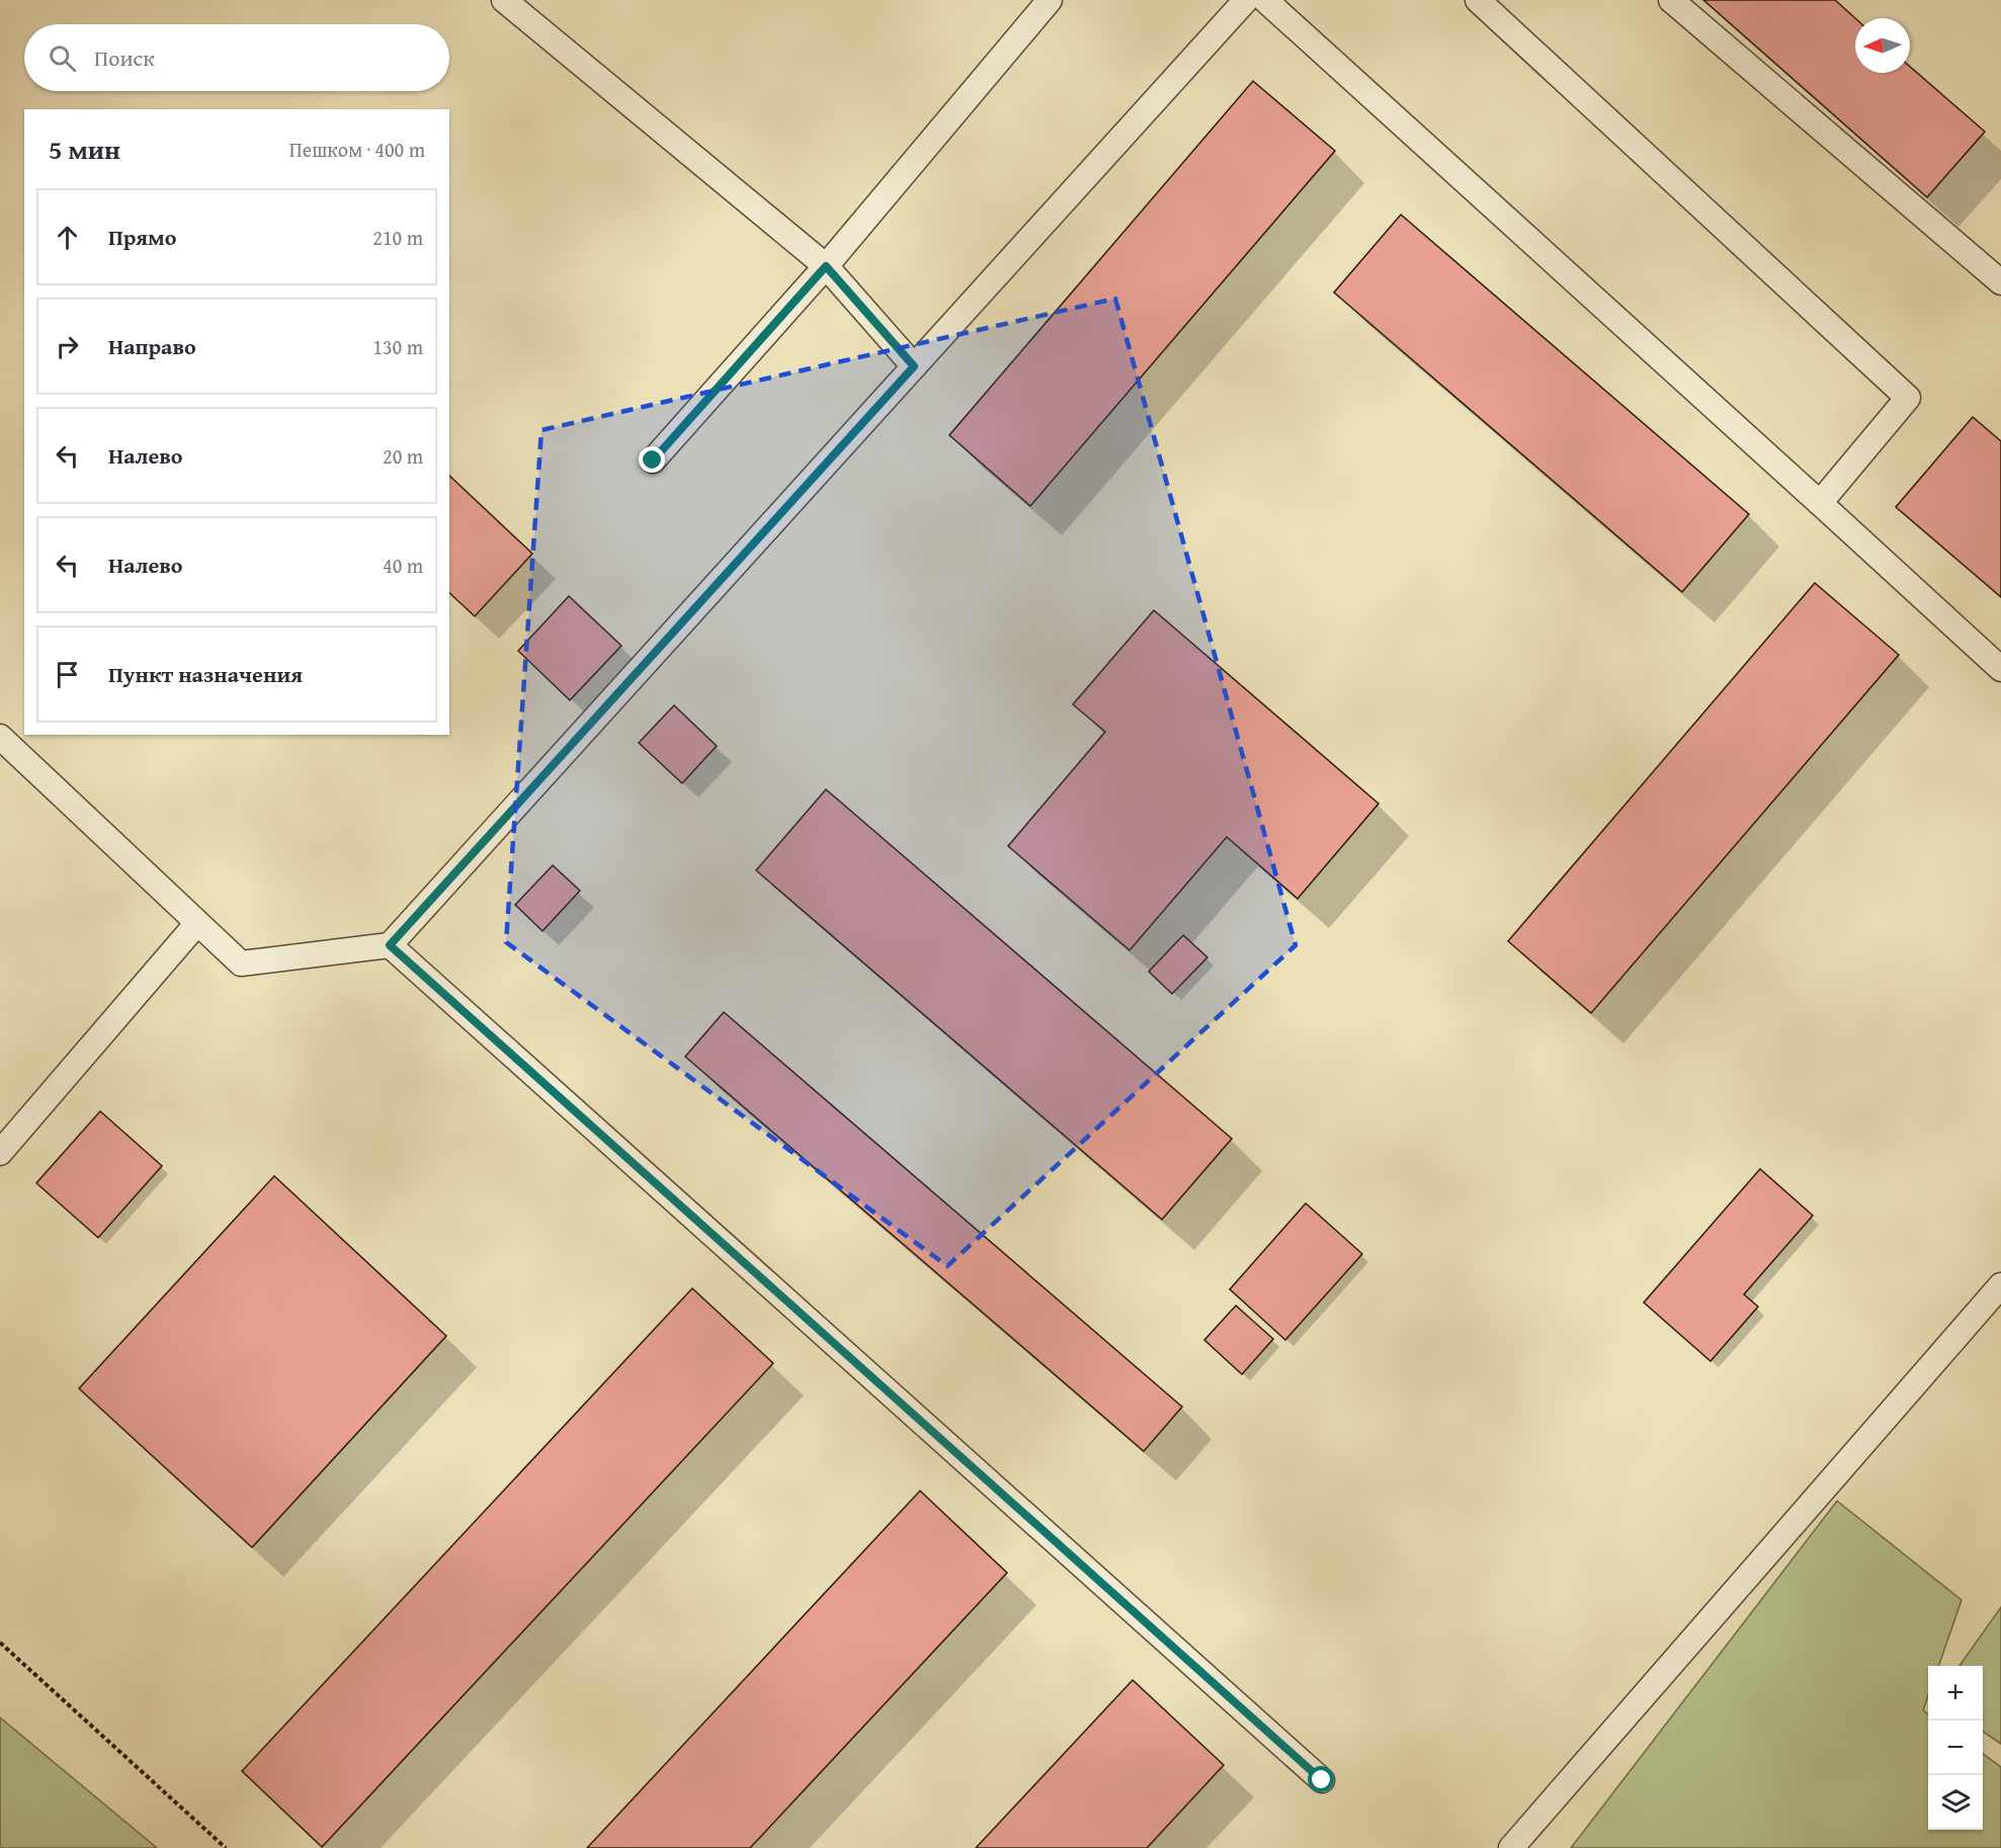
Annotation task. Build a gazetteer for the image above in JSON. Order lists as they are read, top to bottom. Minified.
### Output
{"north":"left","page":{"search":"Поиск","heading":["5 мин","Пешком · 400 m"],"list":[["Прямо","210 m"],["Направо","130 m"],["Налево","20 m"],["Налево","40 m"],"Пункт назначения"],"map_buttons":["+","−"]}}
